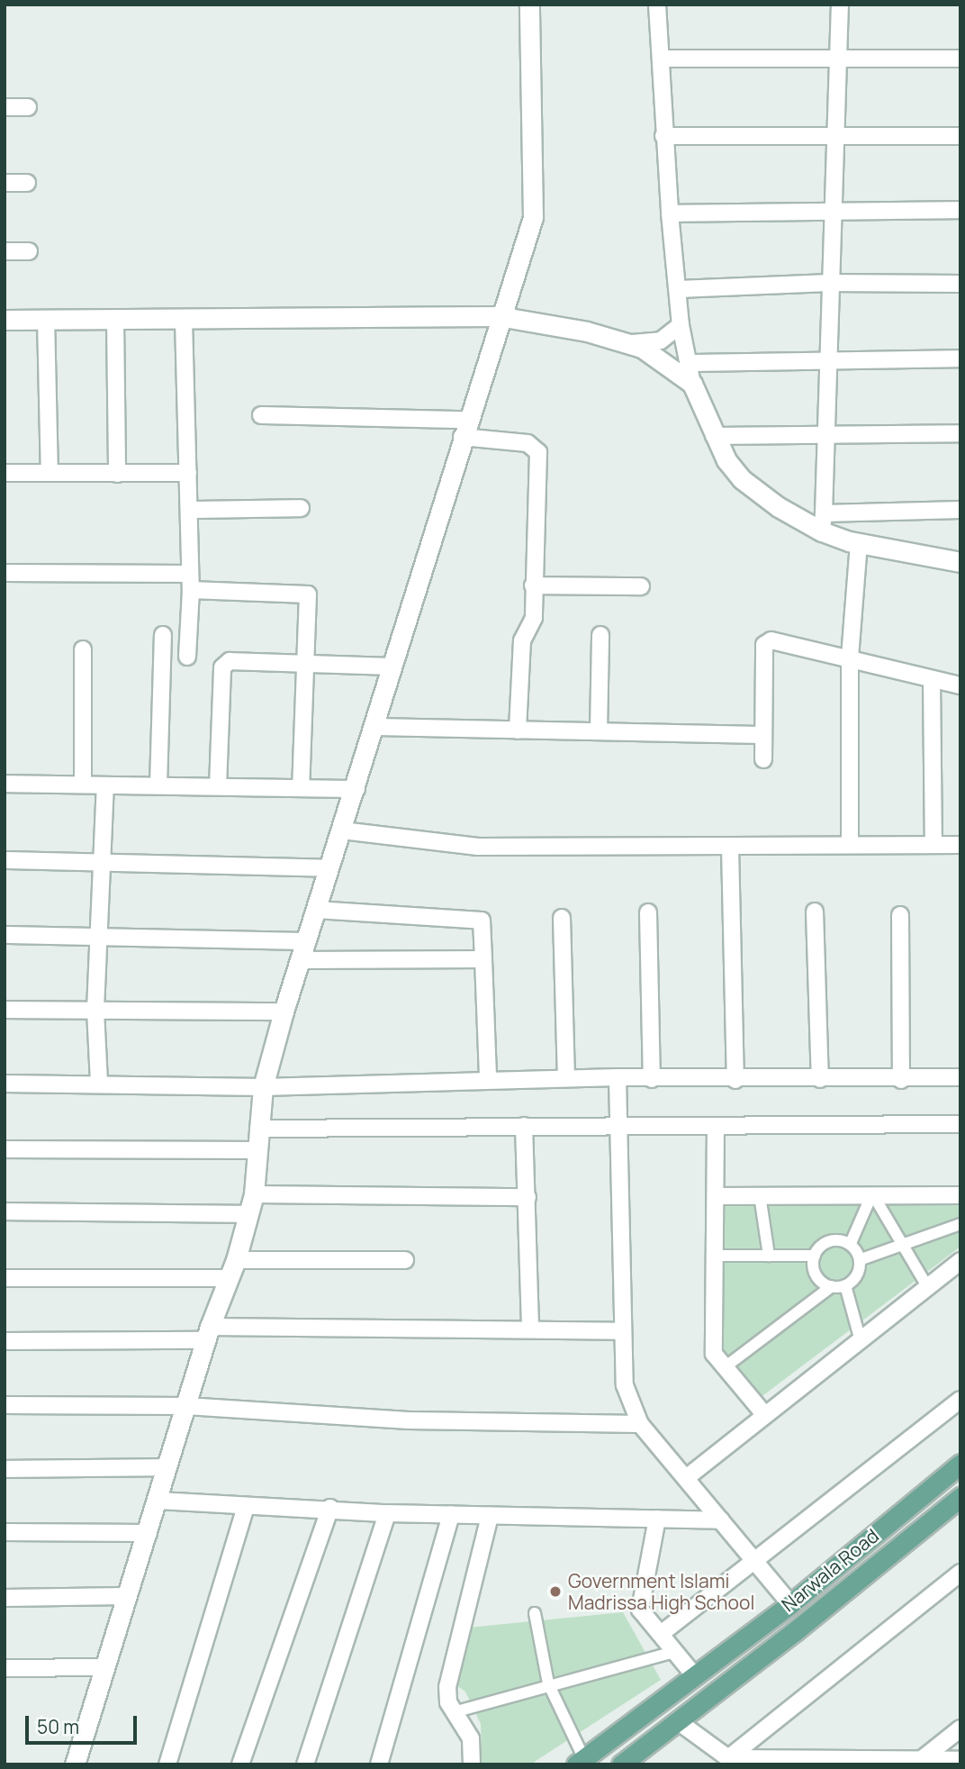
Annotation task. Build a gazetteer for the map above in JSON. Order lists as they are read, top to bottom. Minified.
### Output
{"streets":{"main road":["Narwala Road"]},"places":["Government Islami Madrissa High School"],"scale_bar":"50 m"}
